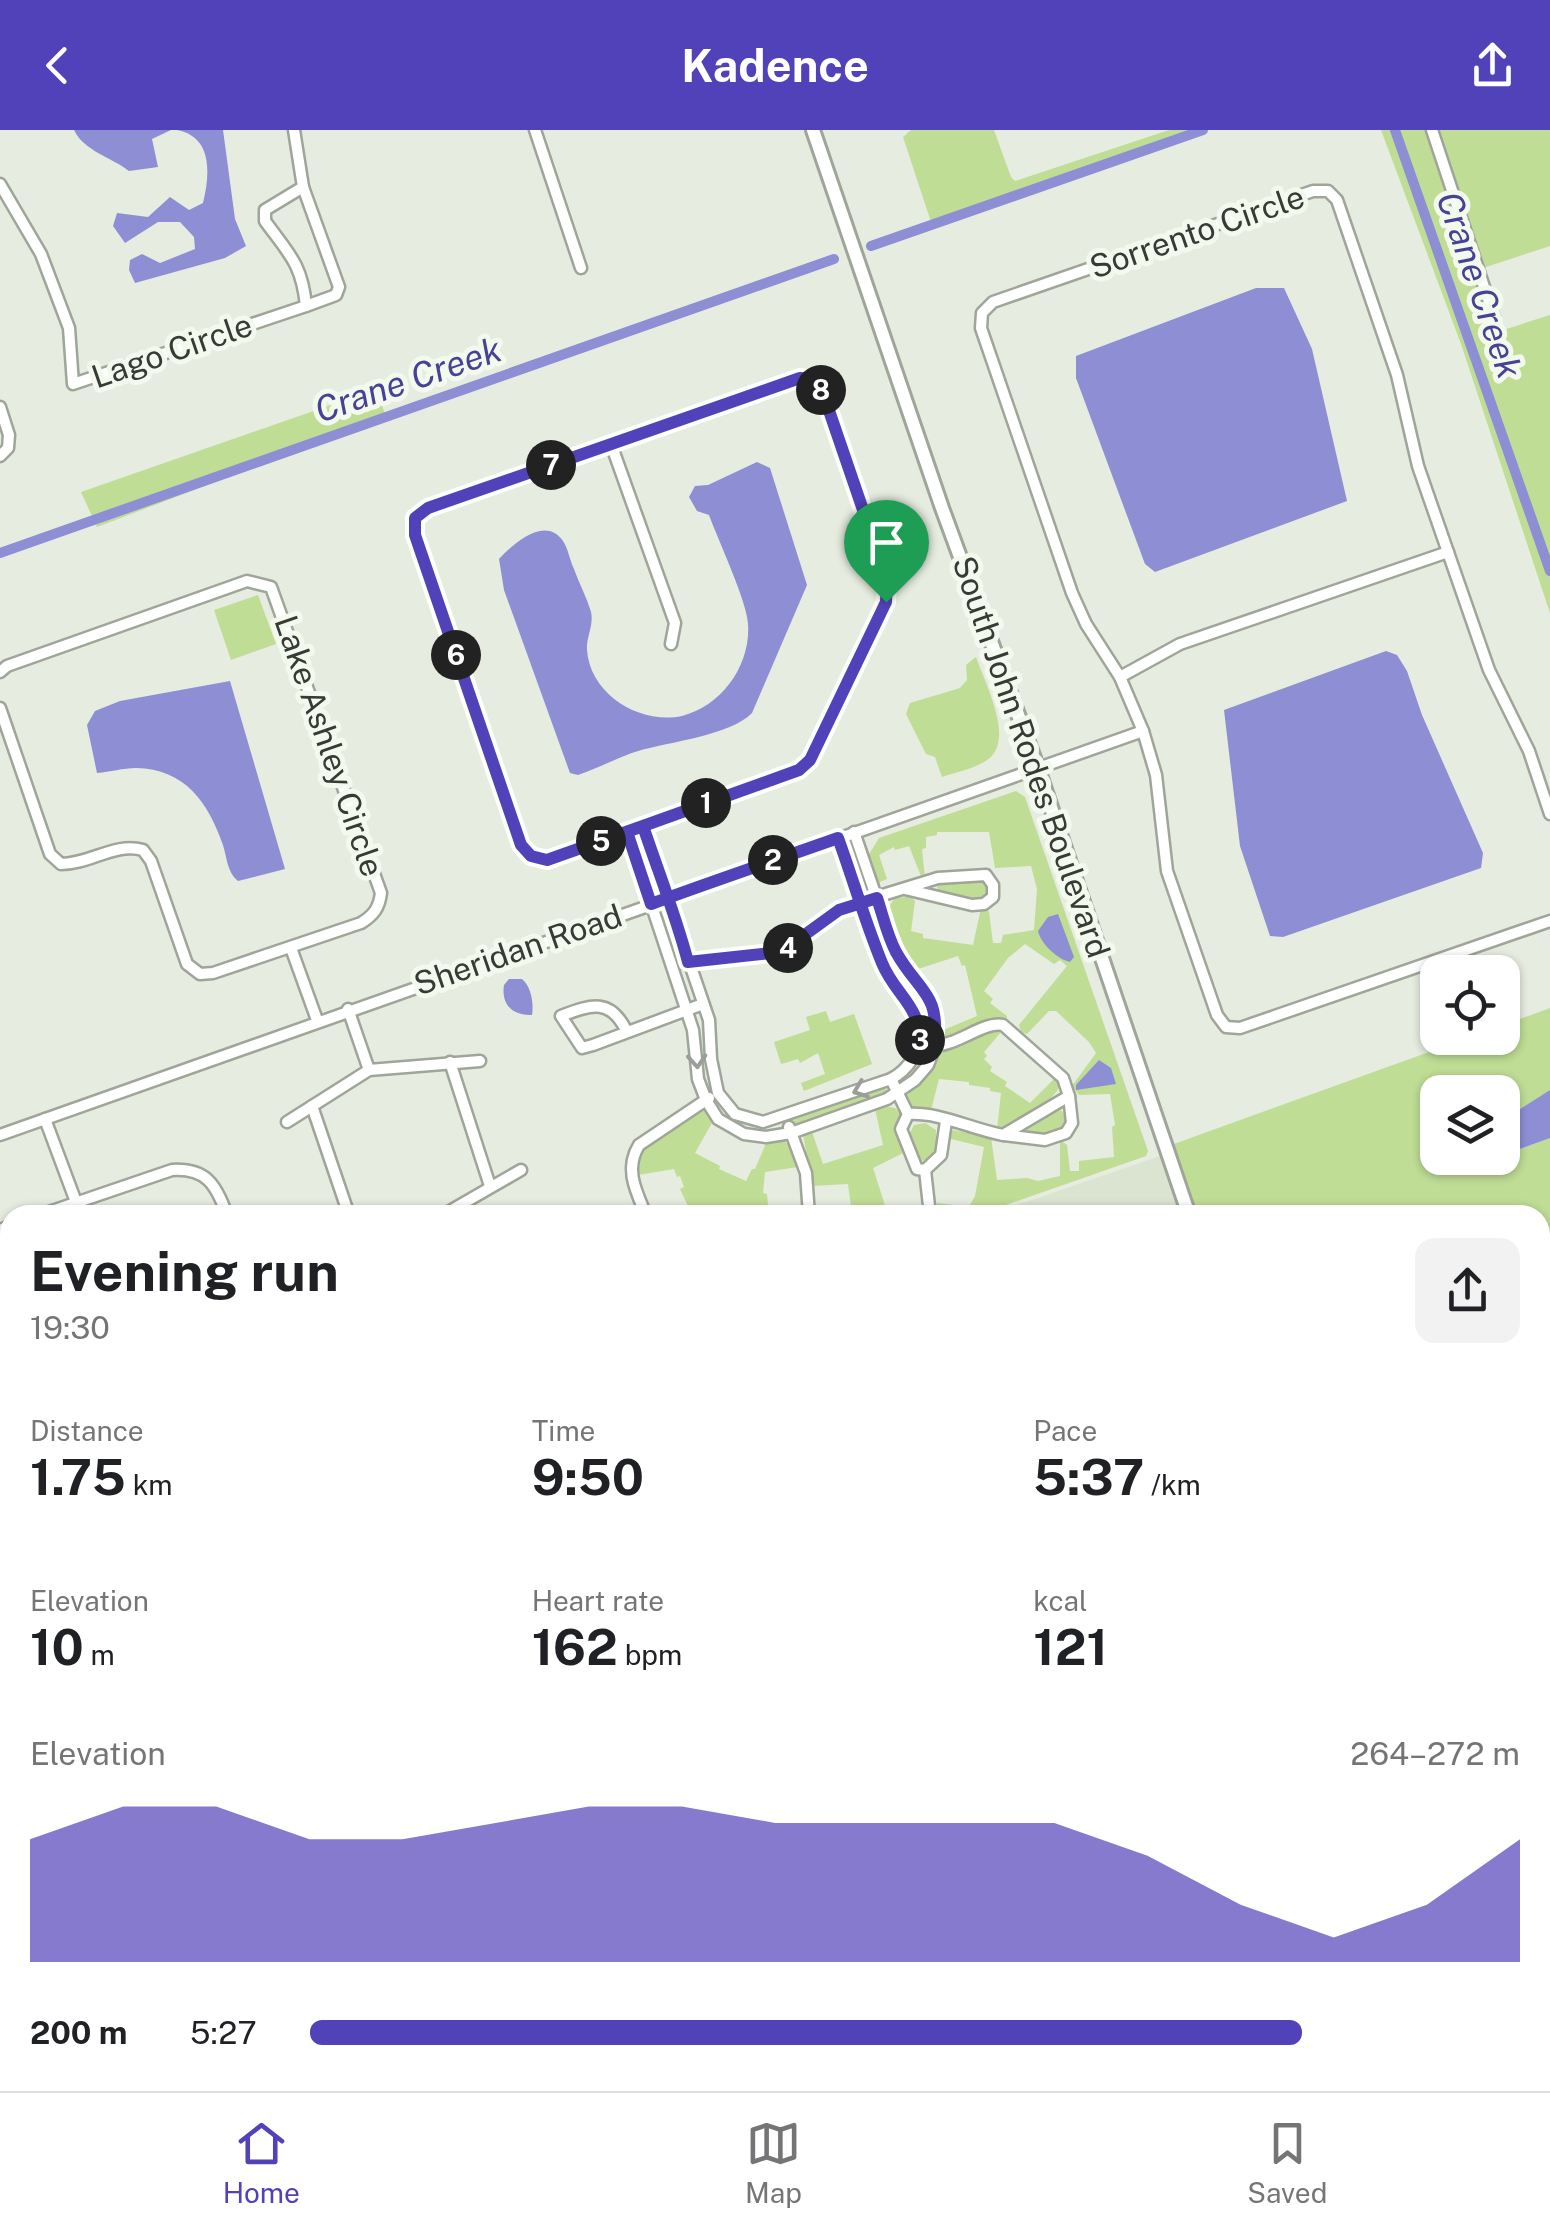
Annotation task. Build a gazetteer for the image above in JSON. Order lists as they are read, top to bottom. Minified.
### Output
{"streets":{"main road":["South John Rodes Boulevard"],"street":["Sorrento Circle","Lago Circle","Lake Ashley Circle","Sheridan Road"]},"crossings":[["South John Rodes Boulevard","Sheridan Road"]],"water":["Crane Creek"],"page":{"header":"Kadence","pins":["8","7","6","1","5","2","4","3"],"heading":["Evening run","19:30"],"stats":[["Distance","1.75 km"],["Time","9:50"],["Pace","5:37 /km"],["Elevation","10 m"],["Heart rate","162 bpm"],["kcal","121"]],"chart":["Elevation","264–272 m"],"list":[{"name":"200 m","note":"5:27"}],"tabs":["Home","Map","Saved"]}}
